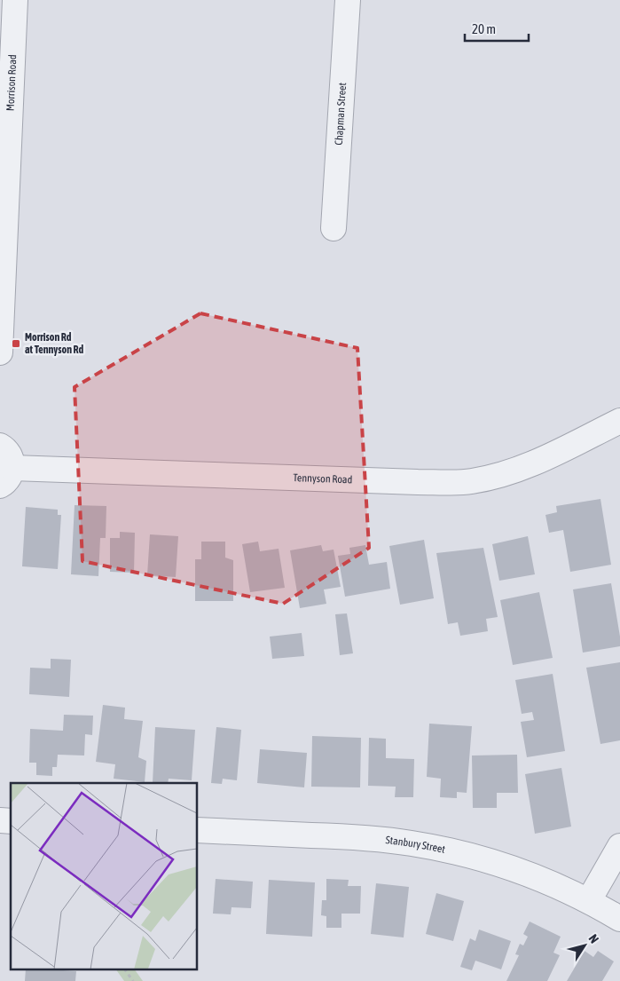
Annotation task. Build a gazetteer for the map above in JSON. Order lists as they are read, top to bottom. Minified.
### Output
{"streets":{"street":["Morrison Road","Chapman Street","Tennyson Road","Stanbury Street"]},"places":{"transit":["Morrison Rd at Tennyson Rd"]},"scale_bar":"20 m","north":"top right"}
